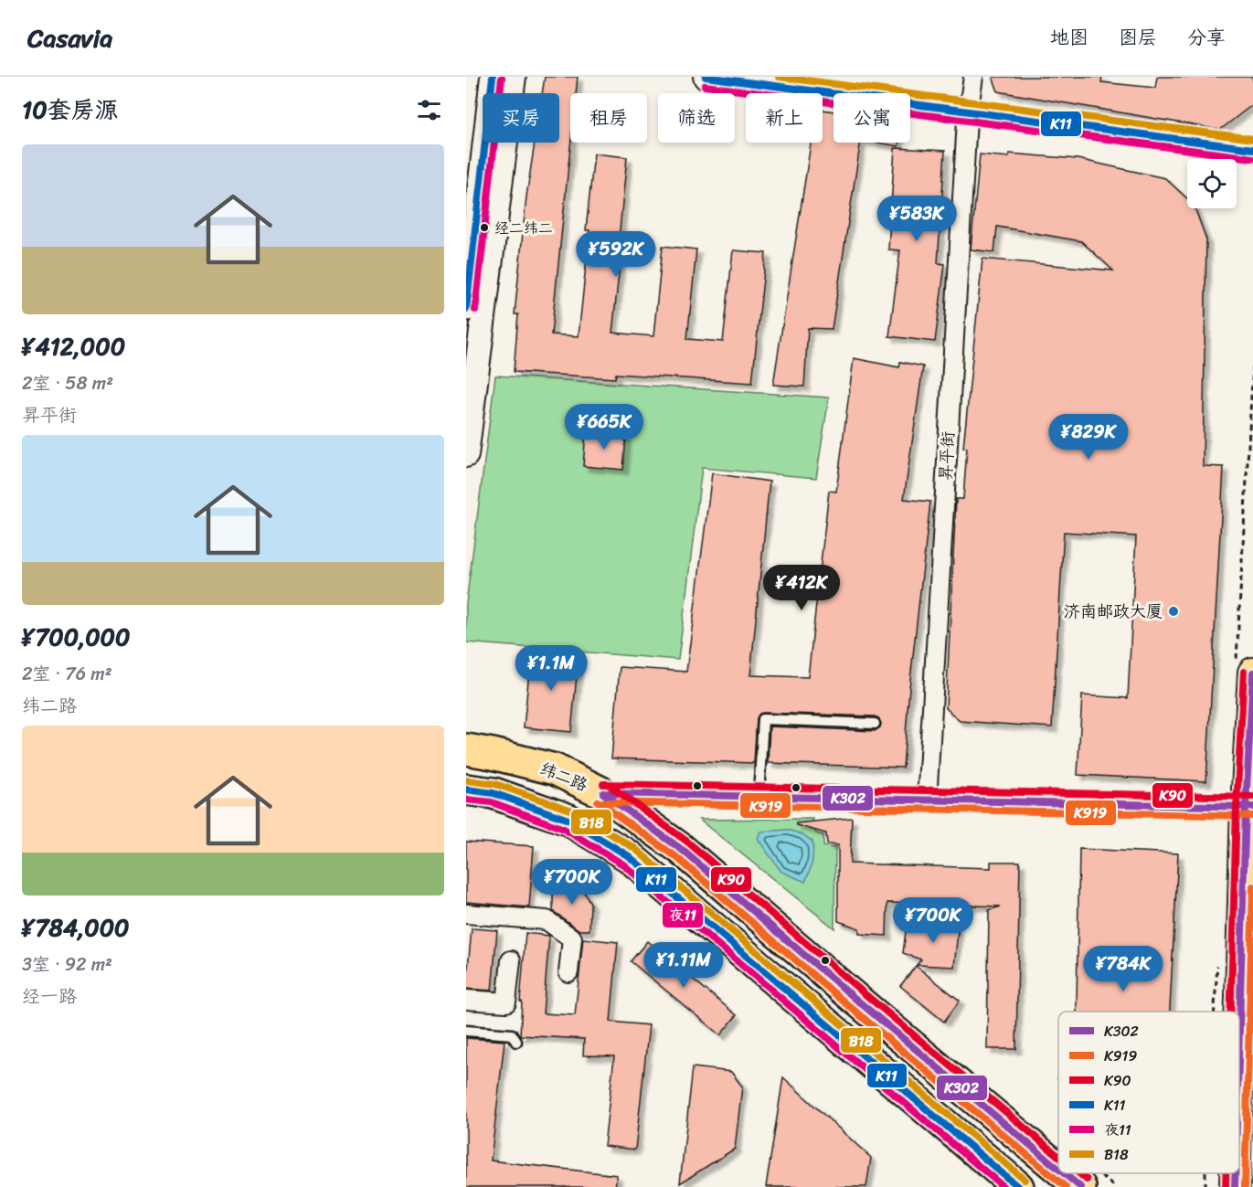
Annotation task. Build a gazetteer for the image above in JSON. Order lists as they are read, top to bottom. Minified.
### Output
{"streets":{"highway":["纬二路"],"street":["昇平街"]},"places":["经二纬二","济南邮政大厦"],"lines":["transit line K11","transit line B18","transit line 夜11","transit line K90","transit line K302","transit line K919"],"legend":["K302","K919","K90","K11","夜11","B18"],"page":{"header":"Casavia","nav":["地图","图层","分享"],"heading":"10套房源","chip":["买房","租房","筛选","新上","公寓"],"list":[{"name":"¥412,000","note":"2室 · 58 m² · 昇平街"},{"name":"¥700,000","note":"2室 · 76 m² · 纬二路"},{"name":"¥784,000","note":"3室 · 92 m² · 经一路"}],"price":["¥583K","¥592K","¥665K","¥829K","¥412K","¥1.1M","¥700K","¥700K","¥1.11M","¥784K"]}}
